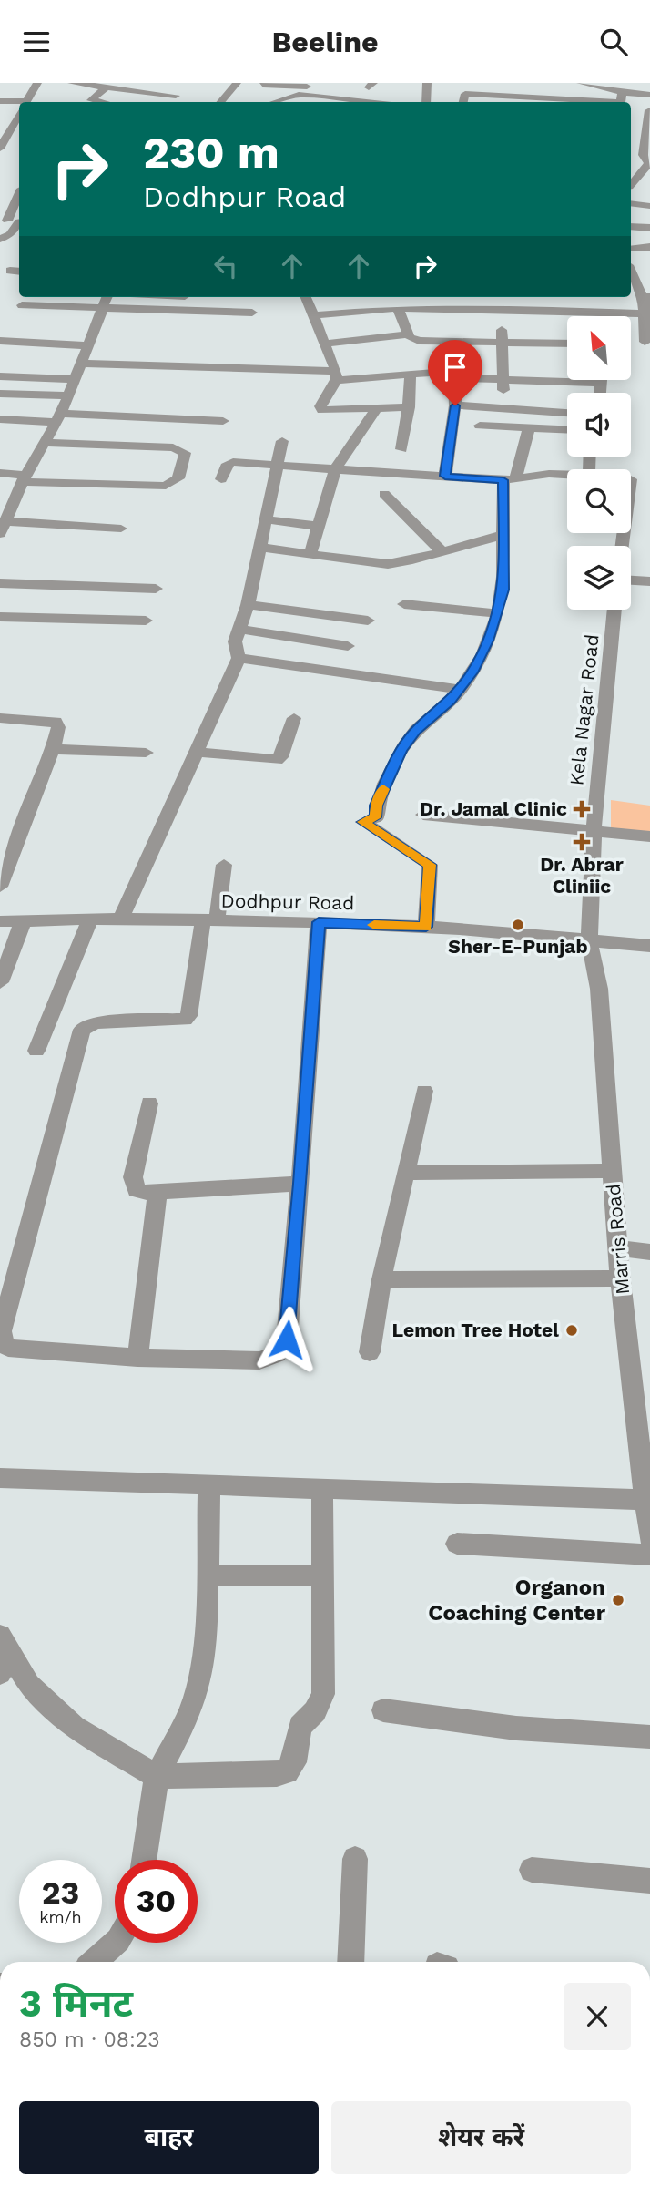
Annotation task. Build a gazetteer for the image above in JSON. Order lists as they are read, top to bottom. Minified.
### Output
{"streets":{"street":["Kela Nagar Road","Dodhpur Road","Marris Road"]},"crossings":[["Kela Nagar Road","Dodhpur Road"],["Kela Nagar Road","Marris Road"],["Dodhpur Road","Marris Road"]],"places":{"health":["Dr. Jamal Clinic","Dr. Abrar Cliniic"],"other":["Sher-E-Punjab","Lemon Tree Hotel","Organon Coaching Center"]},"north":"top left","page":{"header":"Beeline","turn":["230 m","Dodhpur Road"],"speed":"23 km/h","limit":"30","heading":["3 मिनट","850 m · 08:23"],"buttons":["बाहर","शेयर करें"]}}
